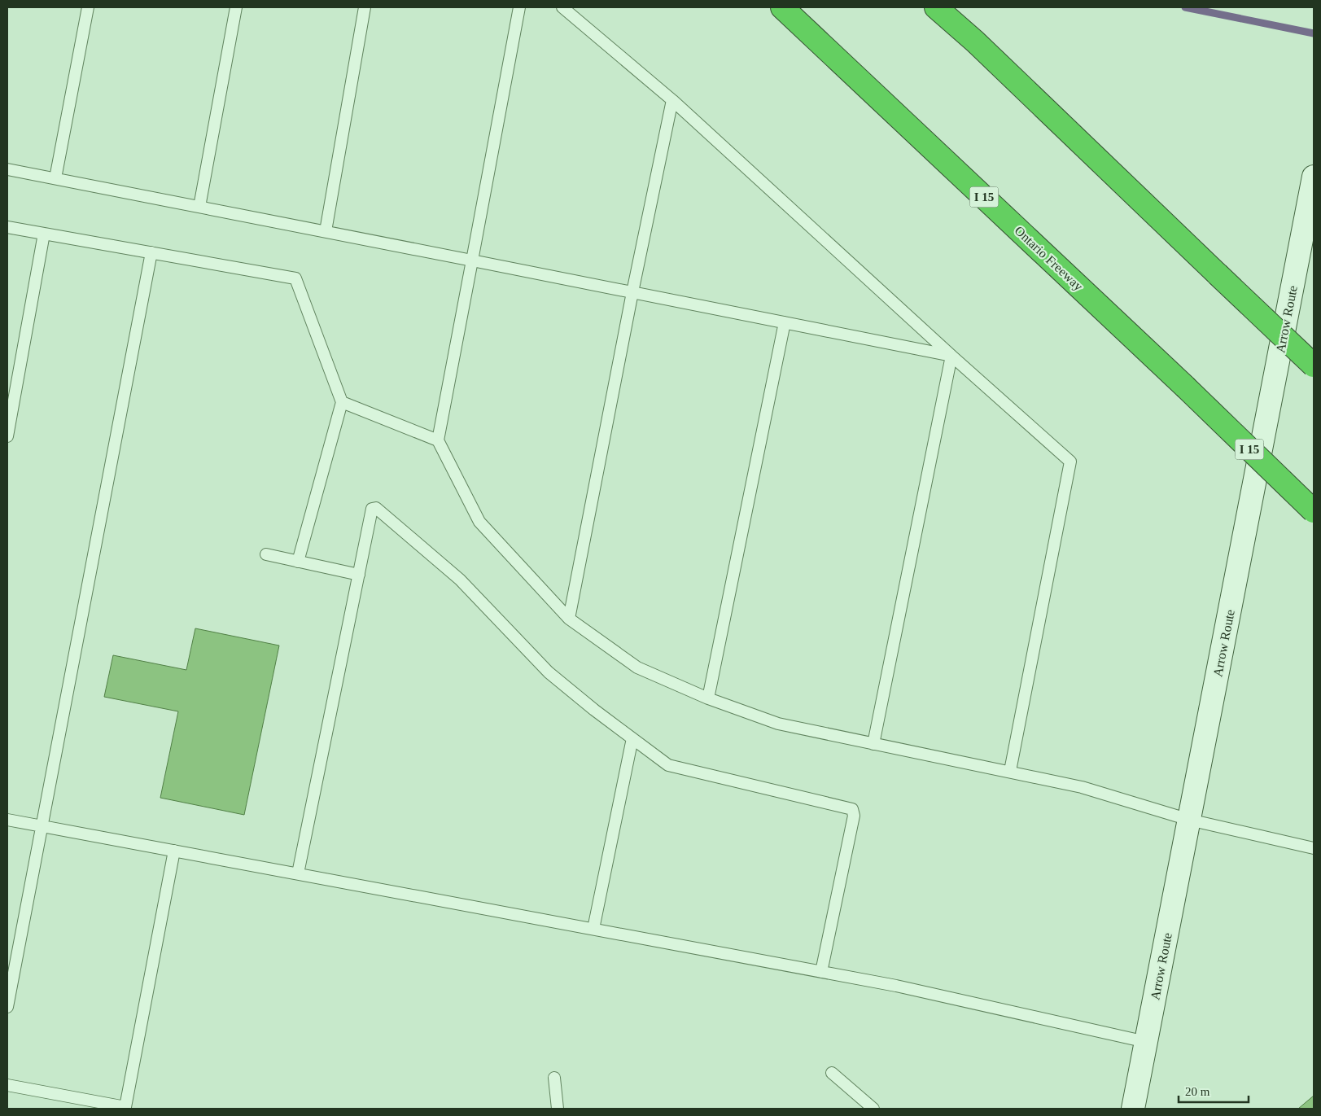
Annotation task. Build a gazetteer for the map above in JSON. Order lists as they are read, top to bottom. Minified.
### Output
{"streets":{"highway":["I 15","Ontario Freeway"],"main road":["Arrow Route"]},"scale_bar":"20 m"}
